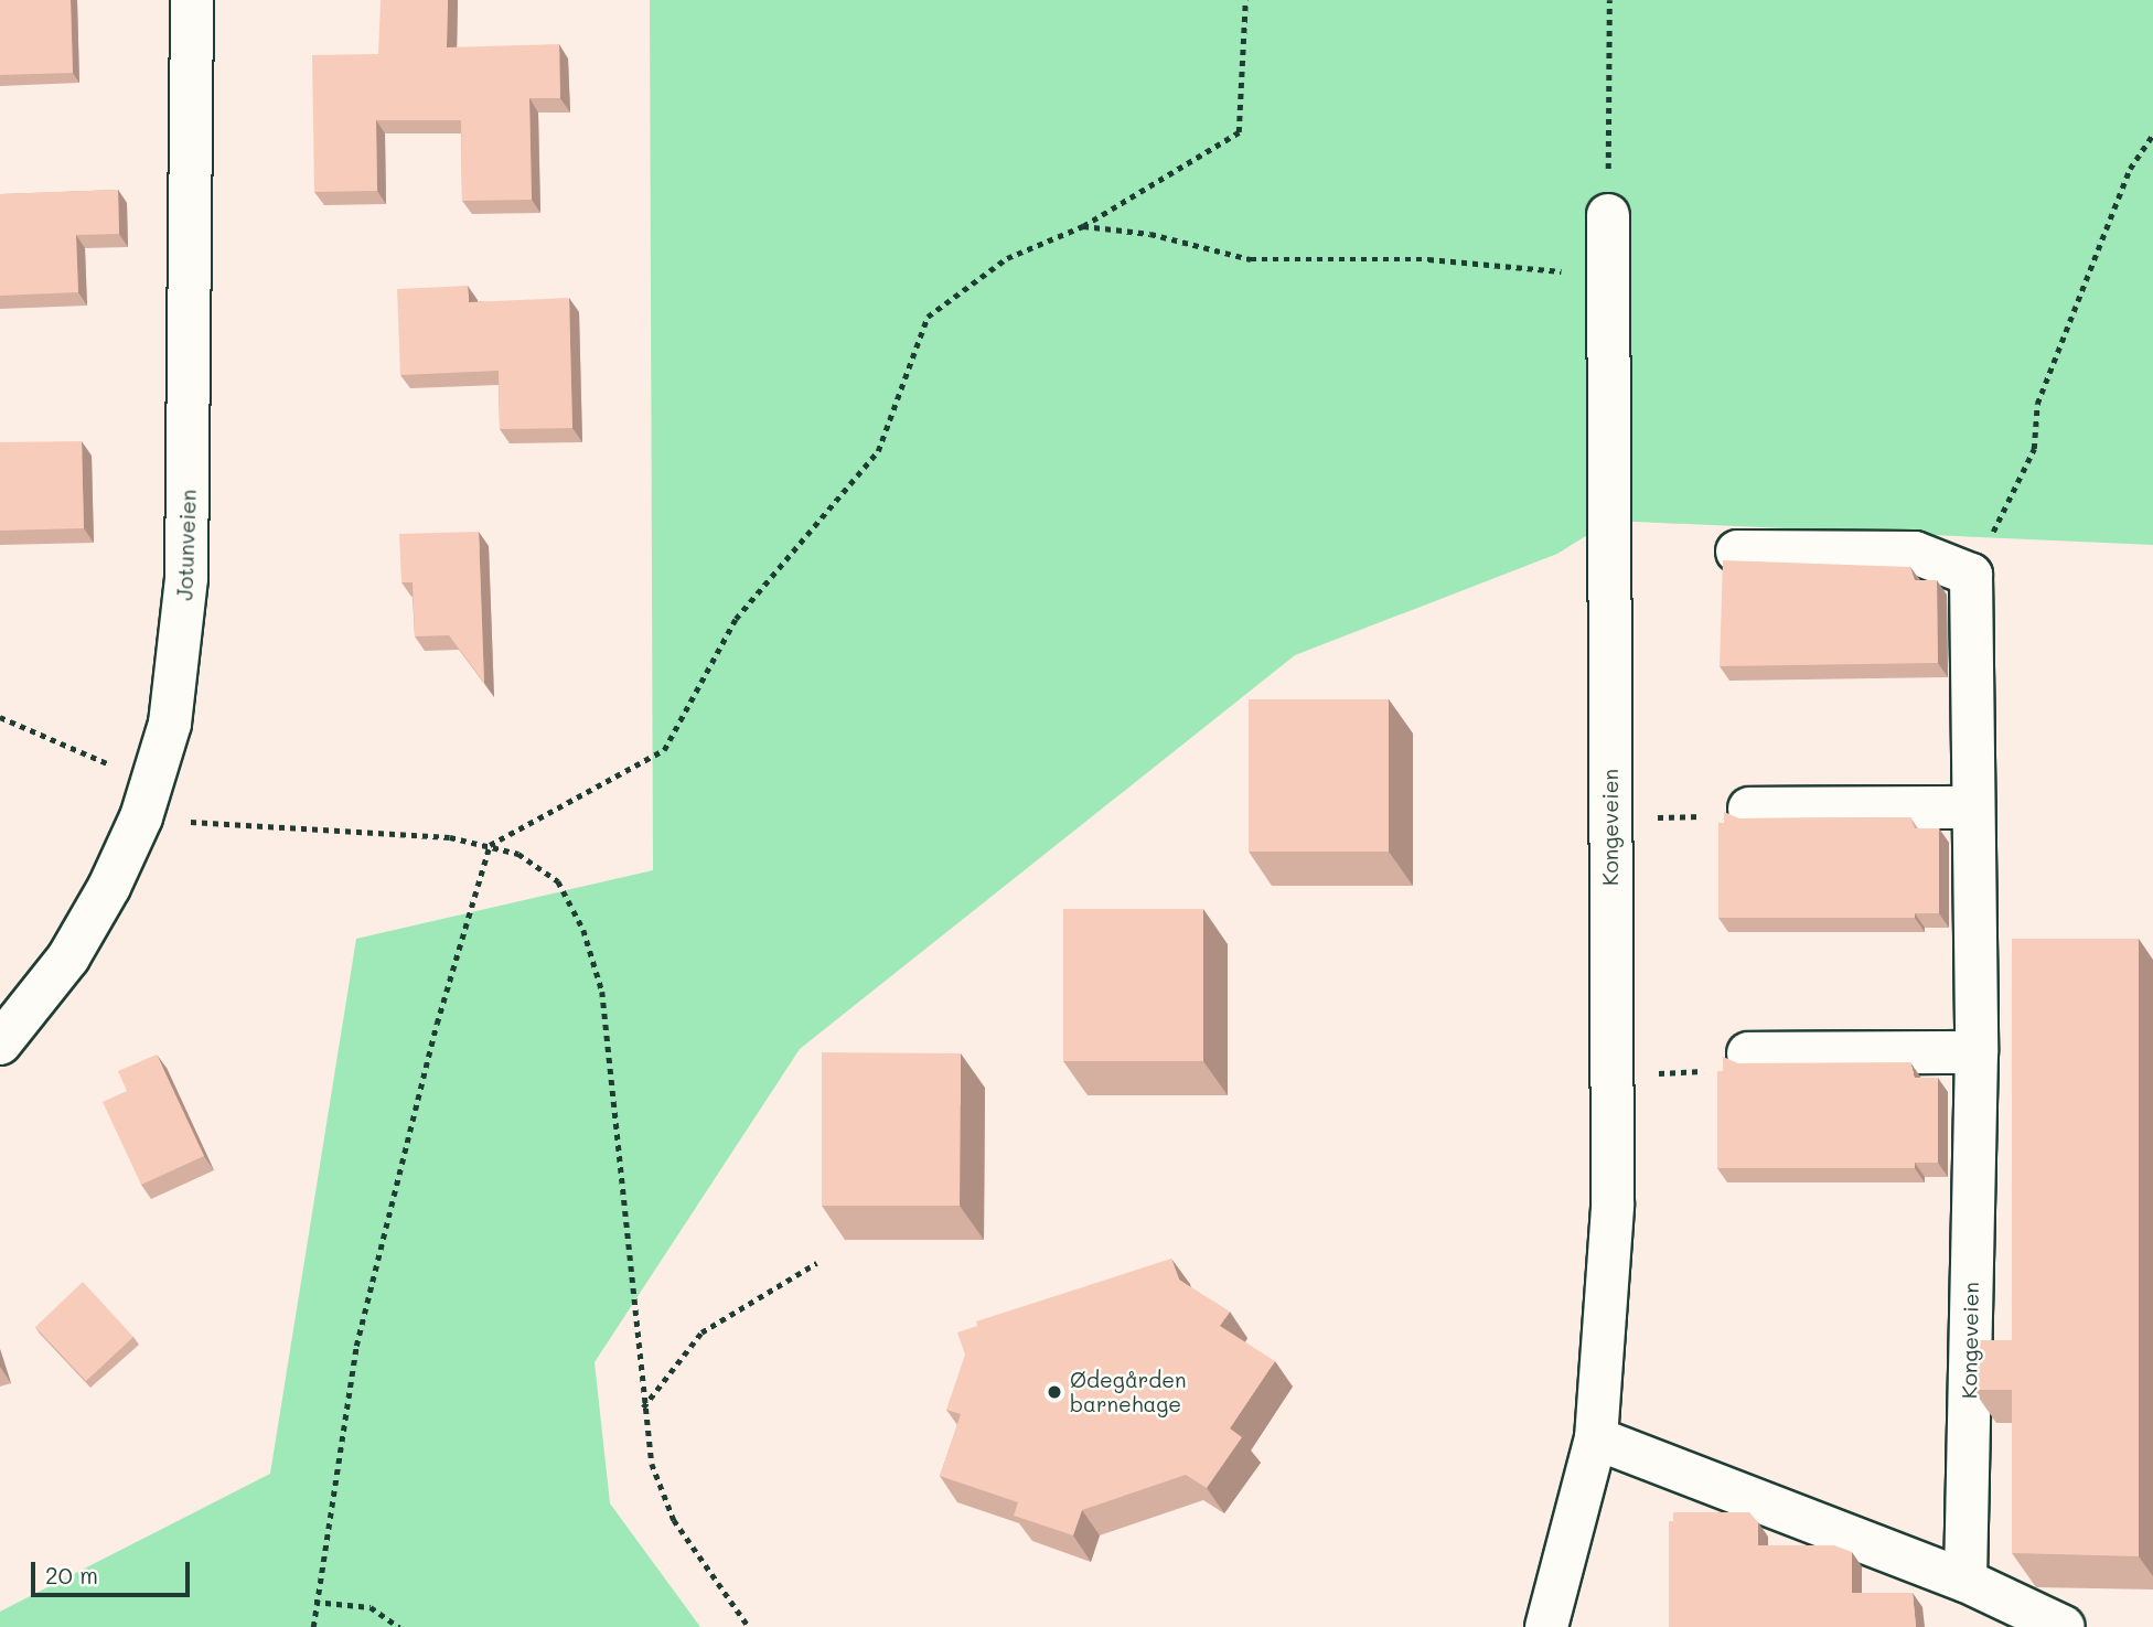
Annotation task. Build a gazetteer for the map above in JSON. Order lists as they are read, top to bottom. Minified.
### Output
{"streets":{"street":["Jotunveien","Kongeveien"]},"places":["Ødegården barnehage"],"scale_bar":"20 m"}
